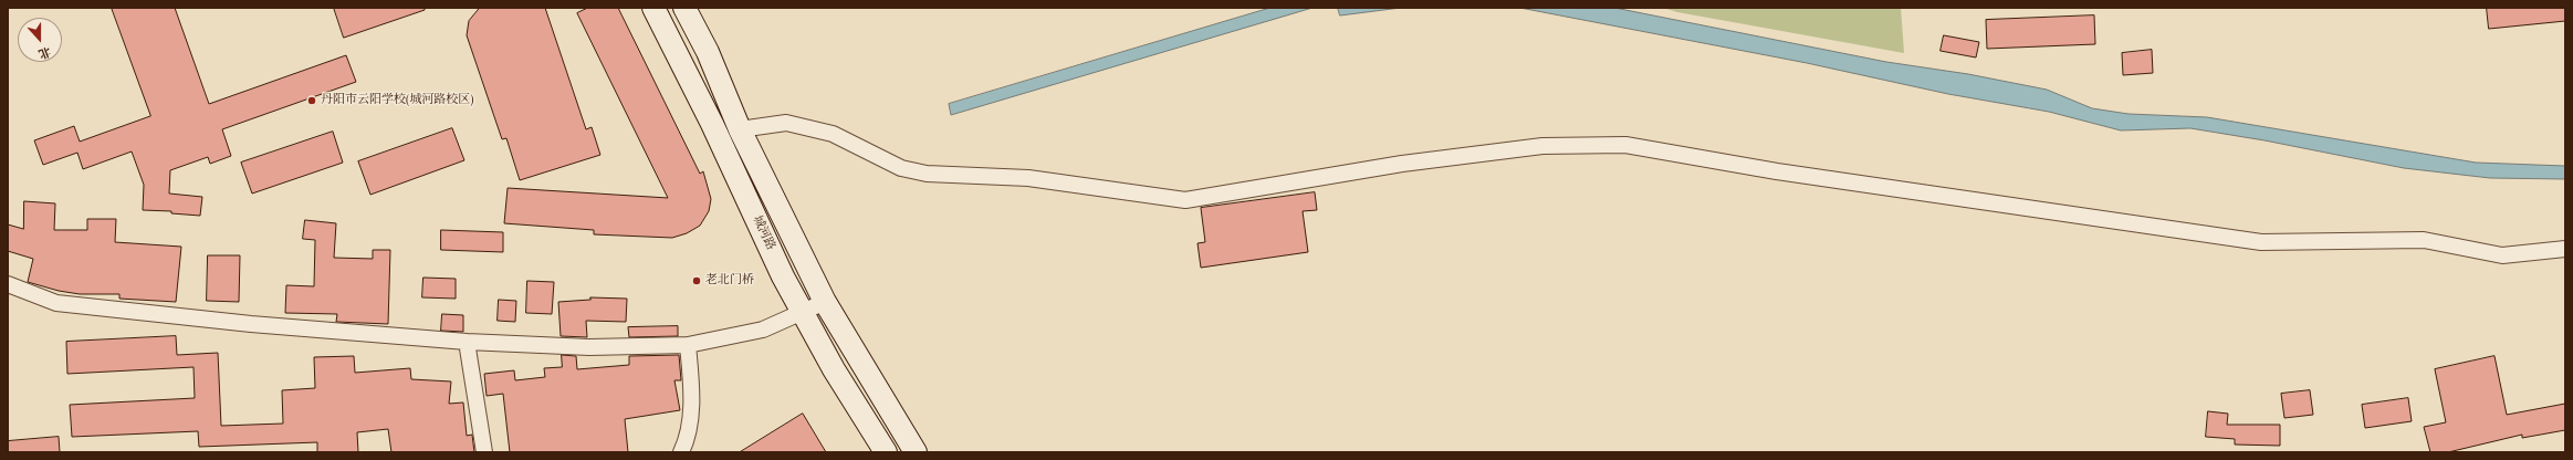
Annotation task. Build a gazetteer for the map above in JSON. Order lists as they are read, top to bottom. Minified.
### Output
{"streets":{"main road":["城河路"]},"places":["丹阳市云阳学校(城河路校区)","老北门桥"],"north":"bottom"}
